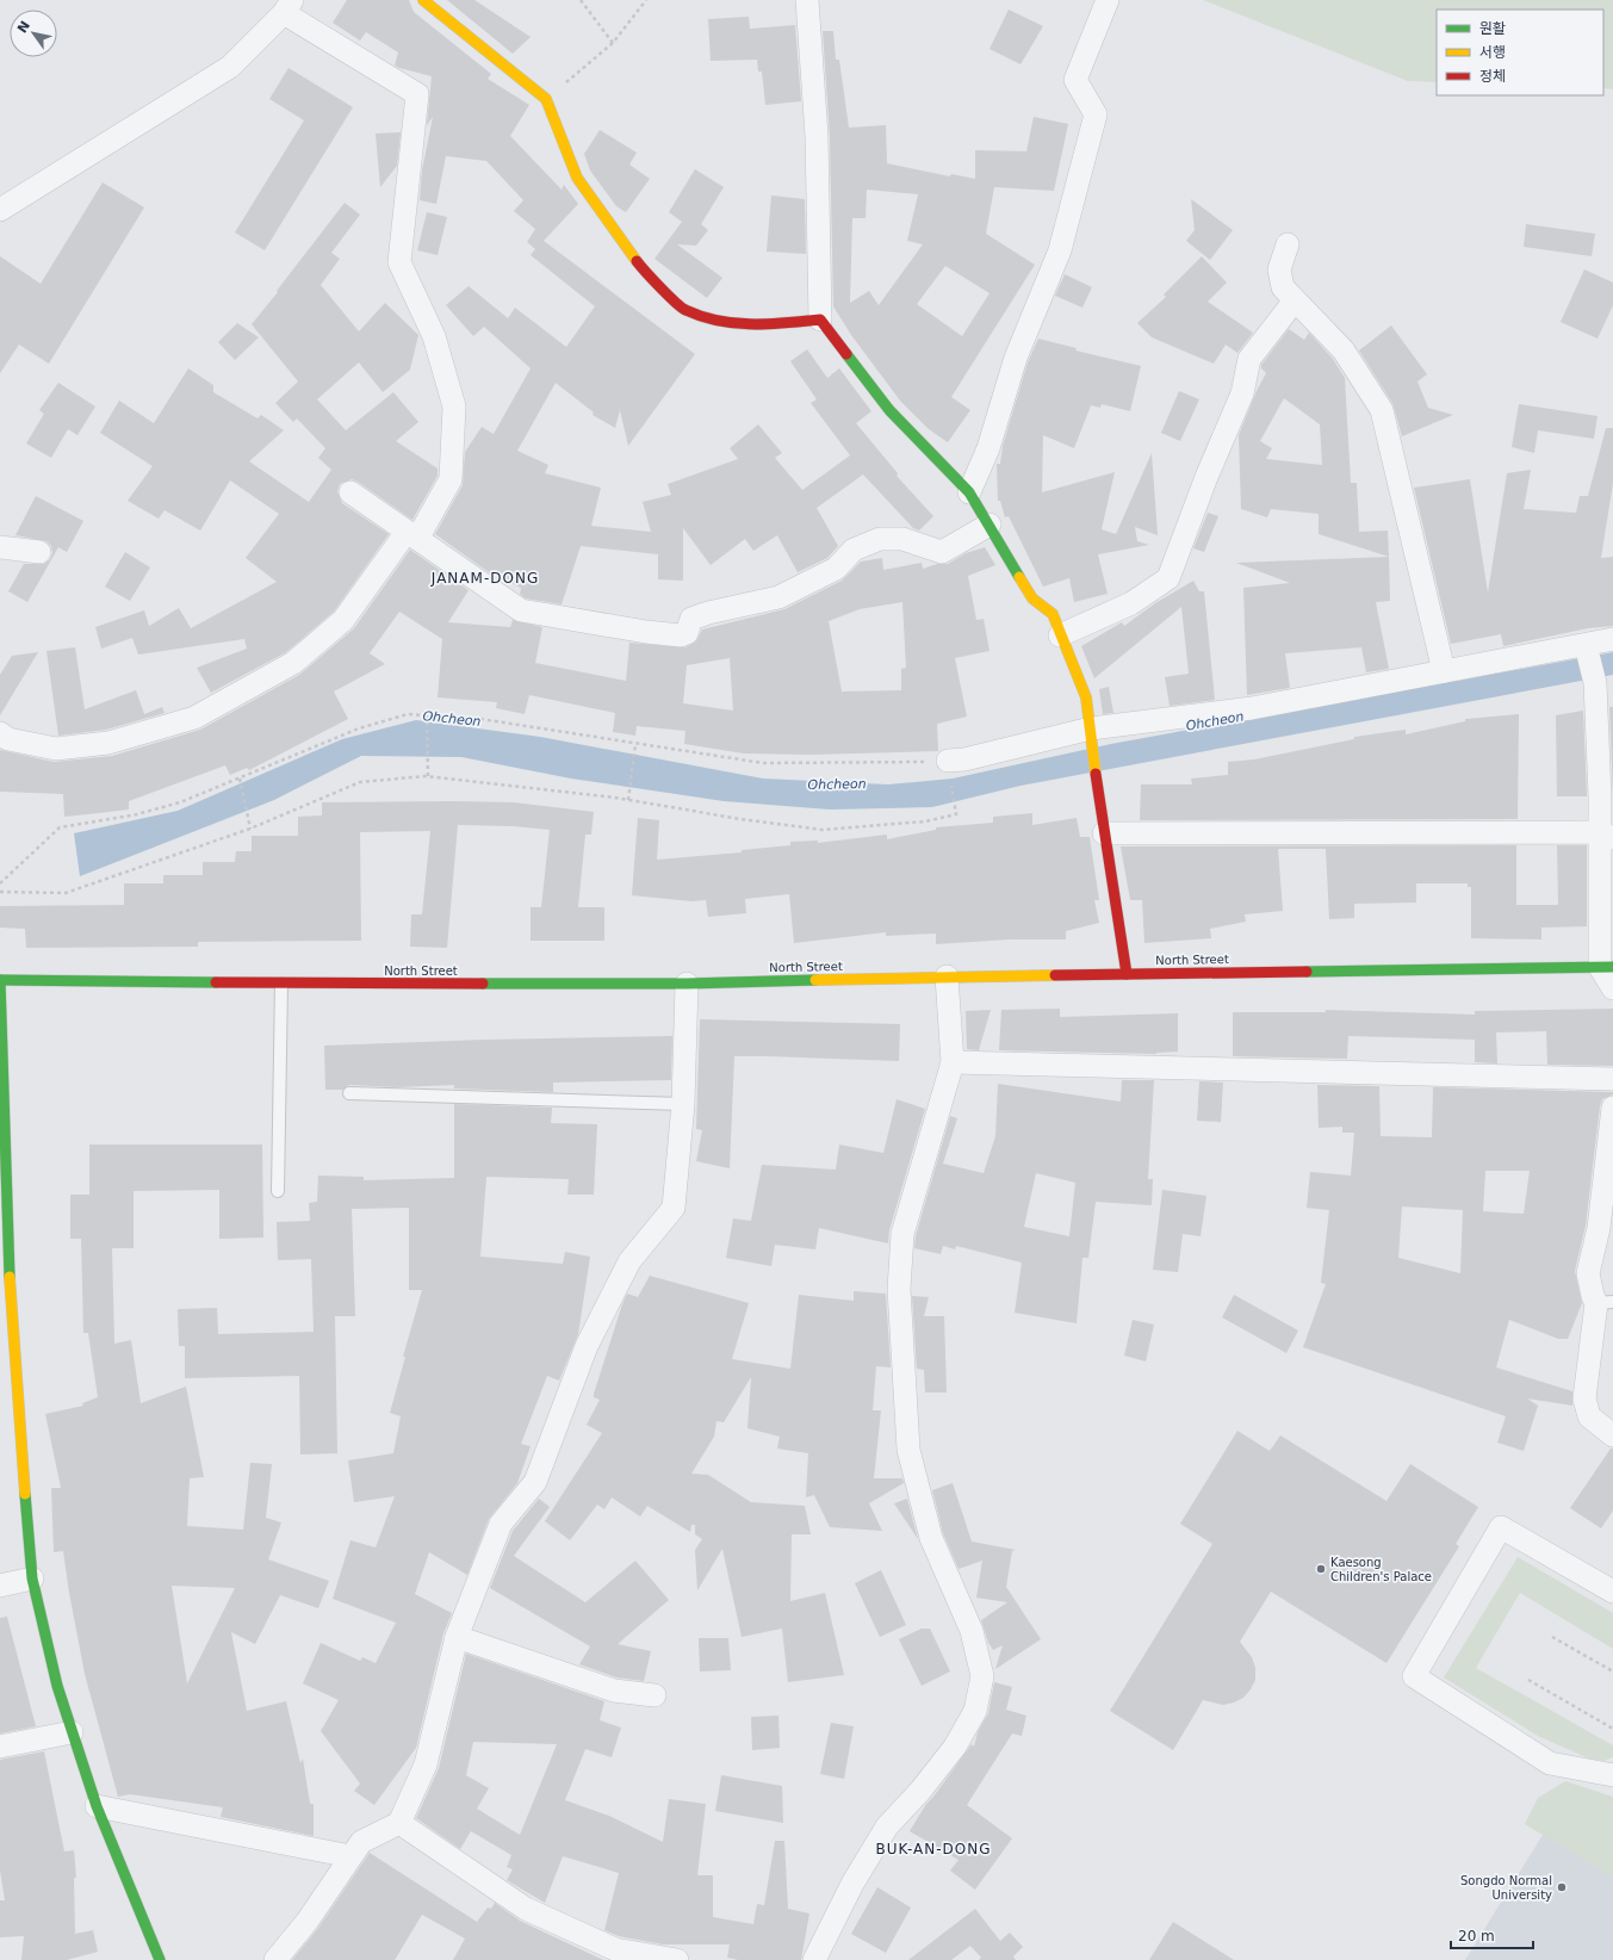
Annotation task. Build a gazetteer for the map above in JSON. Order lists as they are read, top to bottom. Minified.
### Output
{"streets":{"main road":["North Street"]},"districts":["JANAM-DONG","BUK-AN-DONG"],"water":["Ohcheon"],"places":["Kaesong Children's Palace","Songdo Normal University"],"legend":["원활","서행","정체"],"scale_bar":"20 m","north":"top left"}
